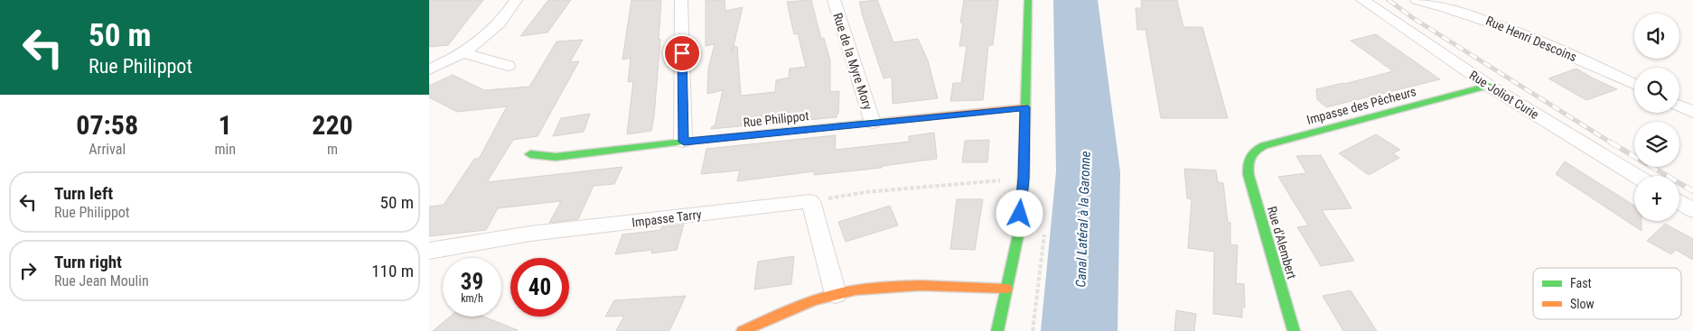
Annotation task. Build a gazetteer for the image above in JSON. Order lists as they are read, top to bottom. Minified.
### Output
{"streets":{"street":["Rue Henri Descoins","Rue de la Myre Mory","Rue Joliot Curie","Impasse des Pêcheurs","Rue Philippot","Impasse Tarry","Rue d'Alembert"]},"crossings":[["Rue de la Myre Mory","Rue Philippot"],["Rue Joliot Curie","Impasse des Pêcheurs"],["Impasse des Pêcheurs","Rue d'Alembert"]],"water":["Canal Latéral à la Garonne"],"legend":["Fast","Slow"],"page":{"turn":["50 m","Rue Philippot"],"map_buttons":"+","eta":["07:58","Arrival","1","min","220","m"],"list":[{"name":"Turn left","note":"Rue Philippot","value":"50 m"},{"name":"Turn right","note":"Rue Jean Moulin","value":"110 m"}],"speed":"39 km/h","limit":"40"}}
